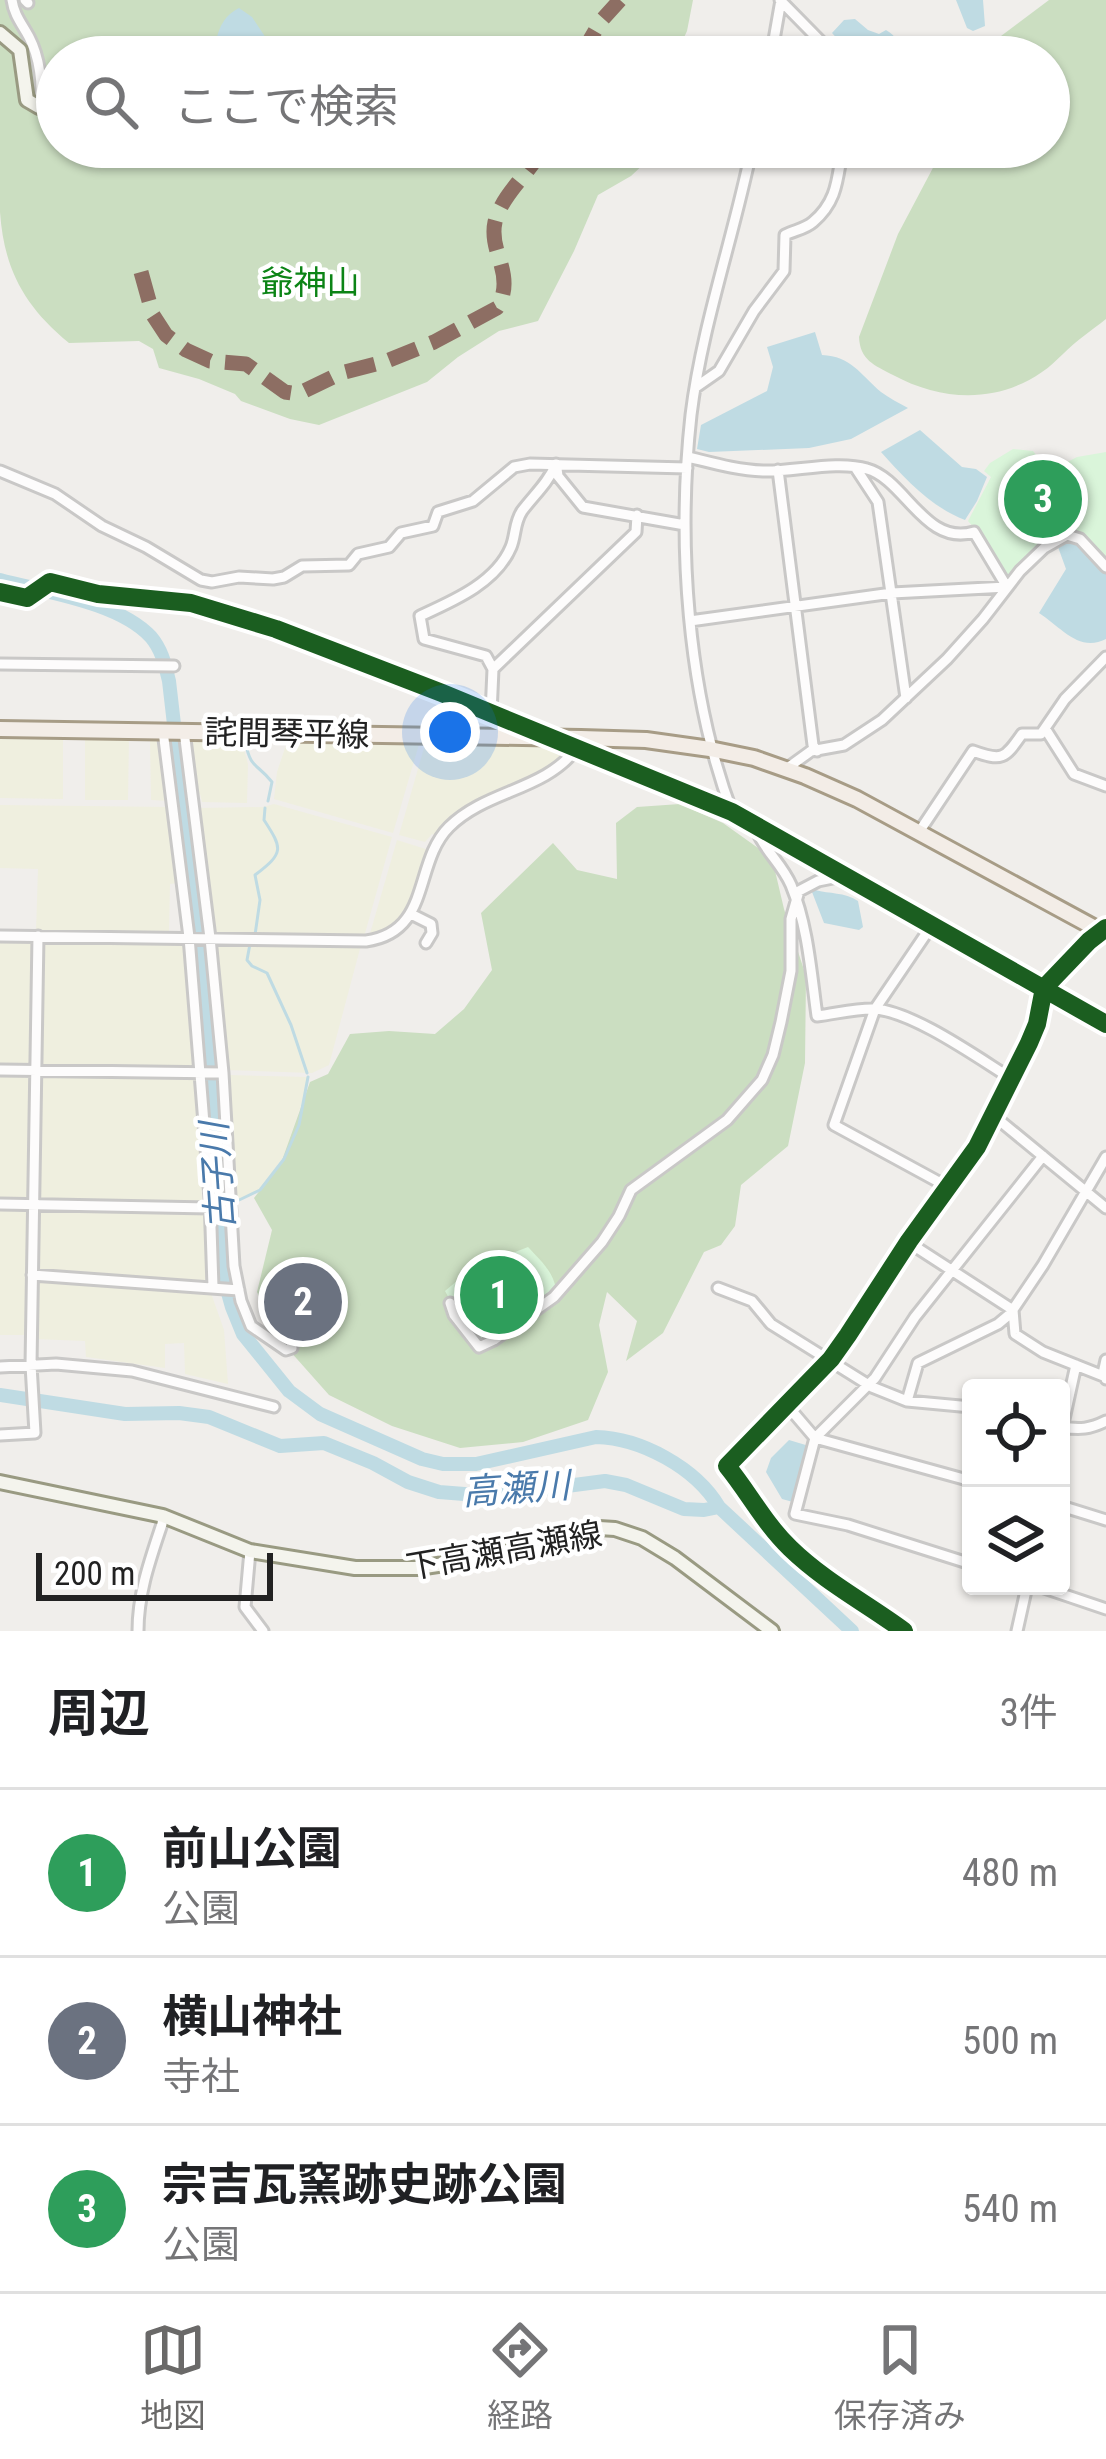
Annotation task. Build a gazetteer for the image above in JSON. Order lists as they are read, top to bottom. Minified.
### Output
{"streets":{"main road":["詫間琴平線","下高瀬高瀬線"]},"water":["古子川","高瀬川"],"parks":["爺神山"],"scale_bar":"200 m","page":{"search":"ここで検索","pins":["3","1","2"],"scale":"200 m","heading":["周辺","3件"],"list":[{"mark":"1","name":"前山公園","note":"公園","value":"480 m"},{"mark":"2","name":"横山神社","note":"寺社","value":"500 m"},{"mark":"3","name":"宗吉瓦窯跡史跡公園","note":"公園","value":"540 m"}],"nav":["地図","経路","保存済み"]}}
